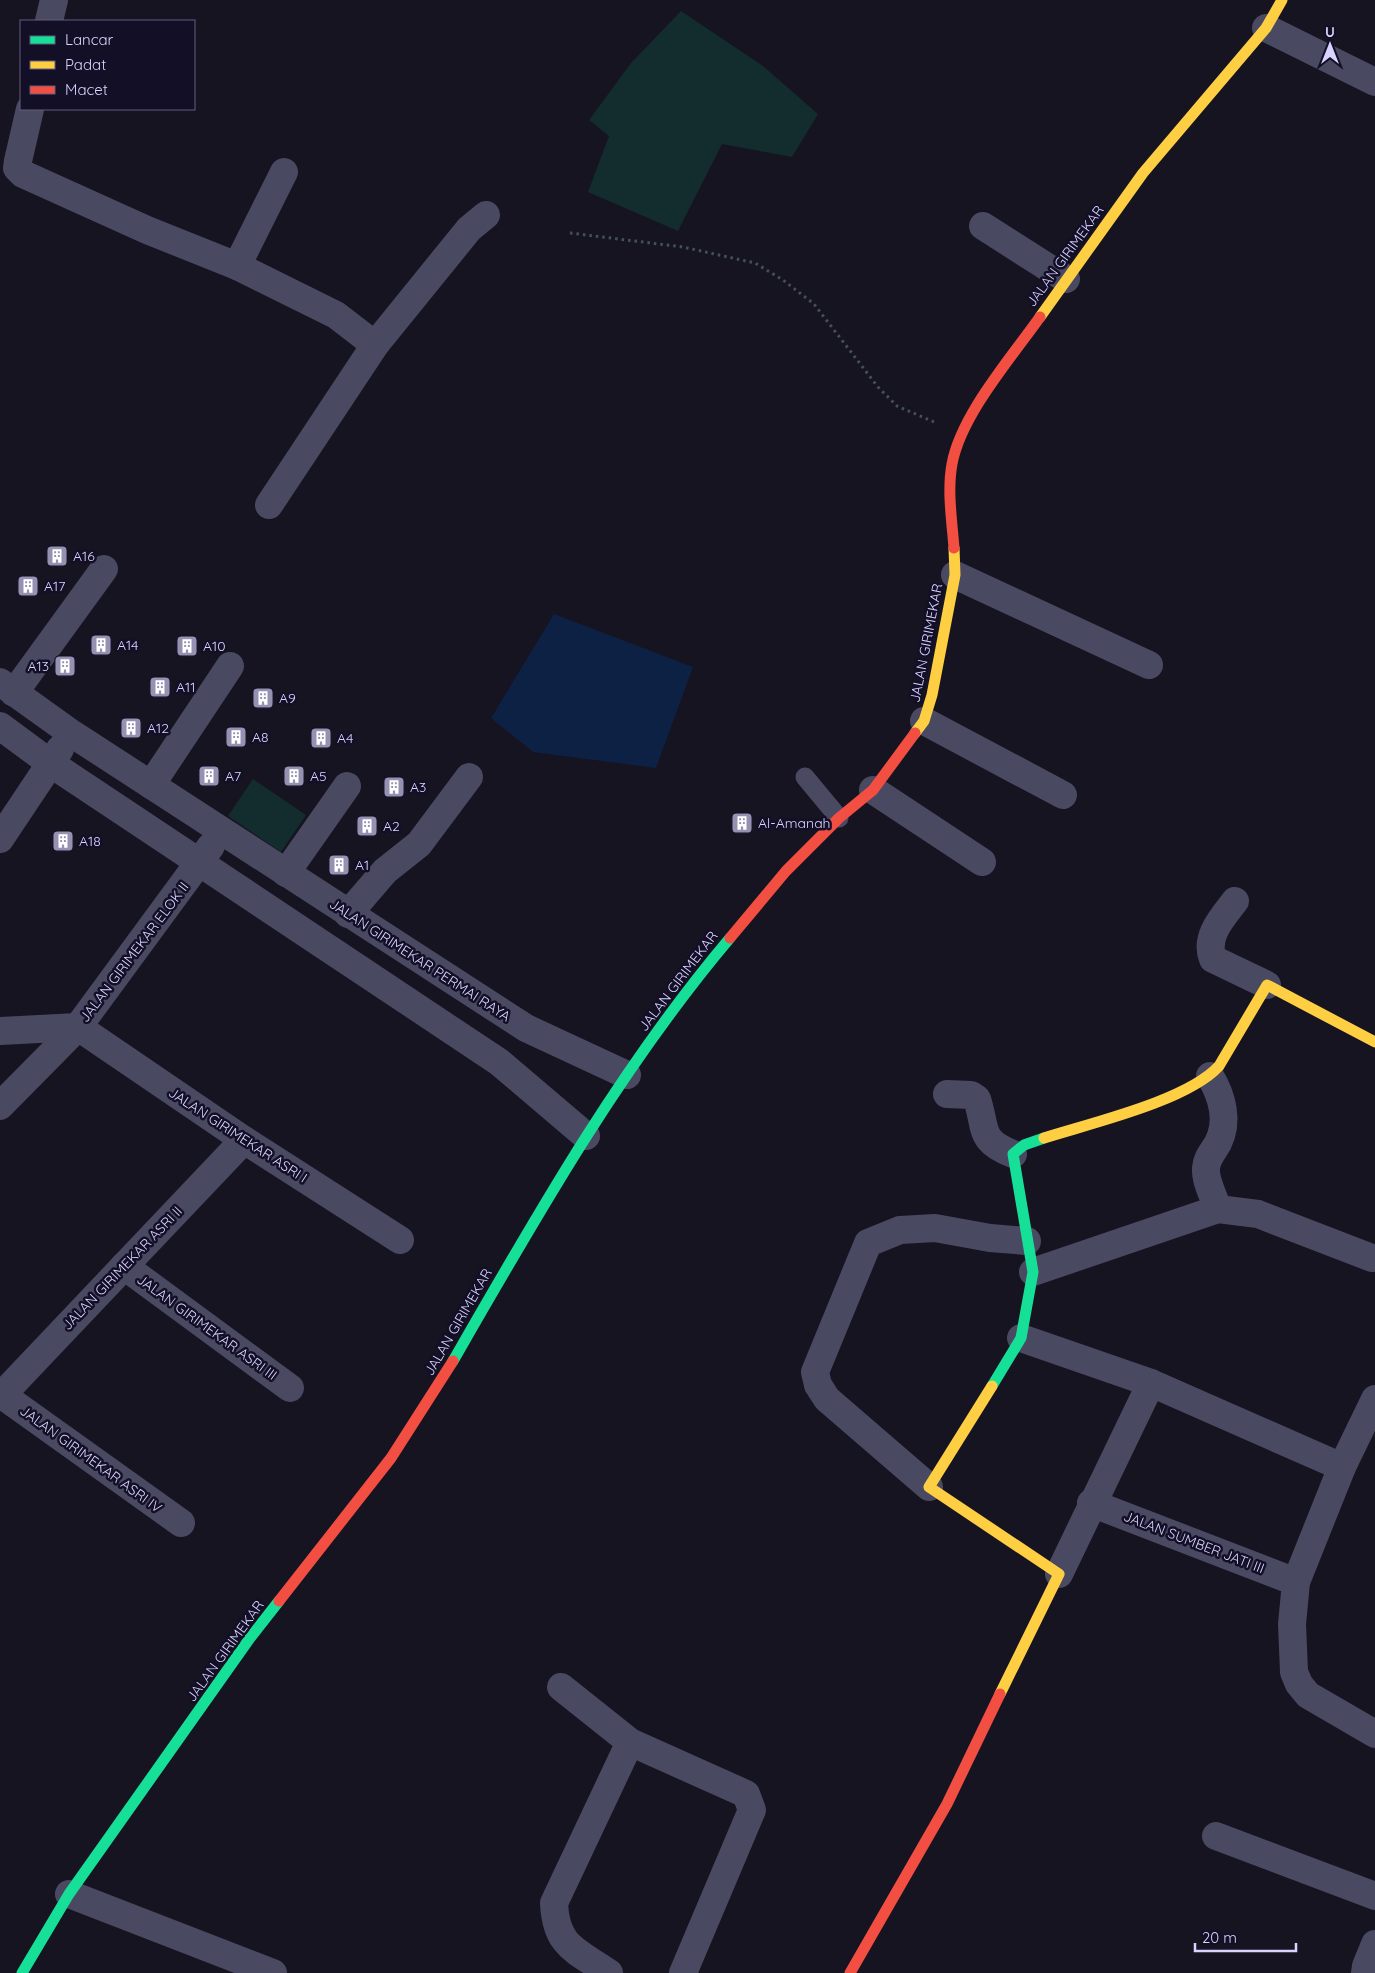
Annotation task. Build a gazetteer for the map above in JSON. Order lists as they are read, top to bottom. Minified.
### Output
{"streets":{"street":["JALAN GIRIMEKAR","JALAN GIRIMEKAR ELOK II","JALAN GIRIMEKAR PERMAI RAYA","JALAN GIRIMEKAR ASRI I","JALAN GIRIMEKAR ASRI II","JALAN GIRIMEKAR ASRI III","JALAN GIRIMEKAR ASRI IV","JALAN SUMBER JATI III"]},"crossings":[["JALAN GIRIMEKAR","JALAN GIRIMEKAR PERMAI RAYA"],["JALAN GIRIMEKAR ELOK II","JALAN GIRIMEKAR ASRI I"],["JALAN GIRIMEKAR ASRI I","JALAN GIRIMEKAR ASRI II"],["JALAN GIRIMEKAR ASRI II","JALAN GIRIMEKAR ASRI III"],["JALAN GIRIMEKAR ASRI II","JALAN GIRIMEKAR ASRI IV"]],"places":{"building":["A16","A17","A14","A10","A13","A11","A9","A12","A8","A4","A7","A5","A3","Al-Amanah","A2","A18","A1"]},"legend":["Lancar","Padat","Macet"],"scale_bar":"20 m","north":"top"}
